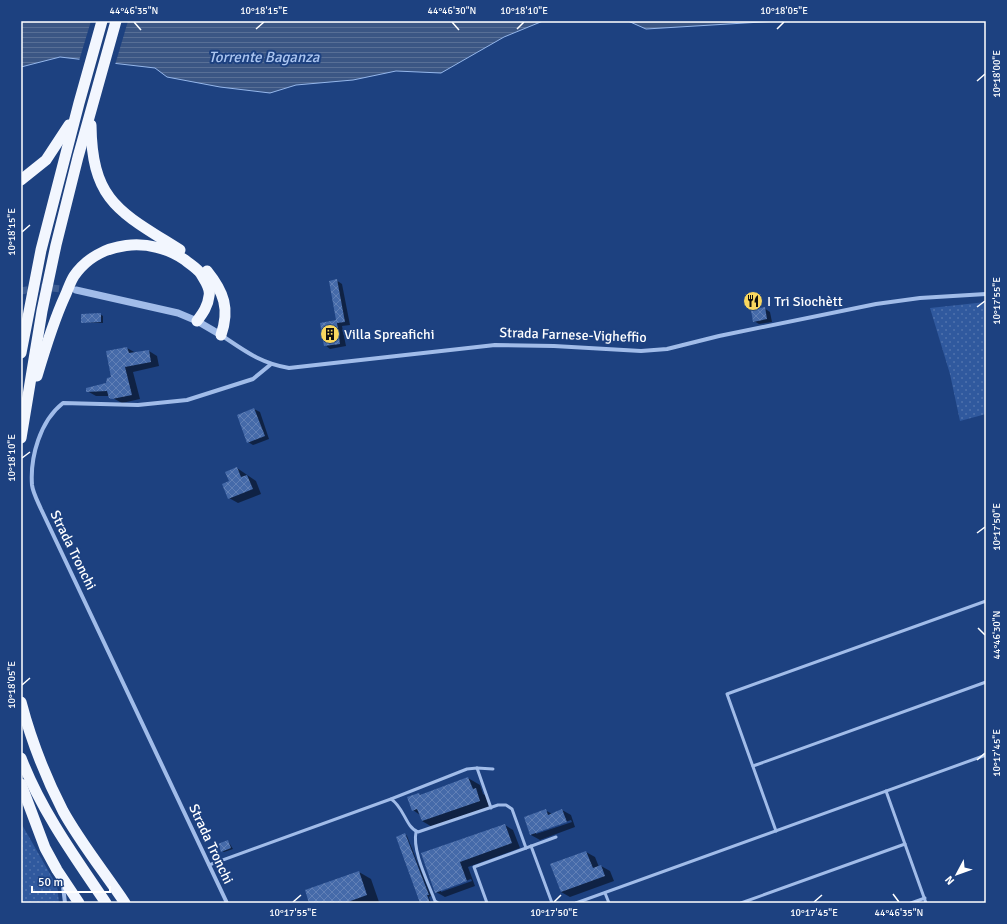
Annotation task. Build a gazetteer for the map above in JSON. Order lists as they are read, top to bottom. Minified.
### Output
{"streets":{"street":["Strada Farnese-Vigheffio","Strada Tronchi"]},"crossings":[["Strada Farnese-Vigheffio","Strada Tronchi"]],"water":["Torrente Baganza"],"places":{"restaurant":["I Tri Siochètt"],"building":["Villa Spreafichi"]},"scale_bar":"50 m","north":"bottom left","coordinates":["44°46'35\"N","10°18'15\"E","44°46'30\"N","10°18'10\"E","10°18'05\"E","10°18'00\"E","10°17'55\"E","10°17'50\"E","10°17'45\"E"]}
